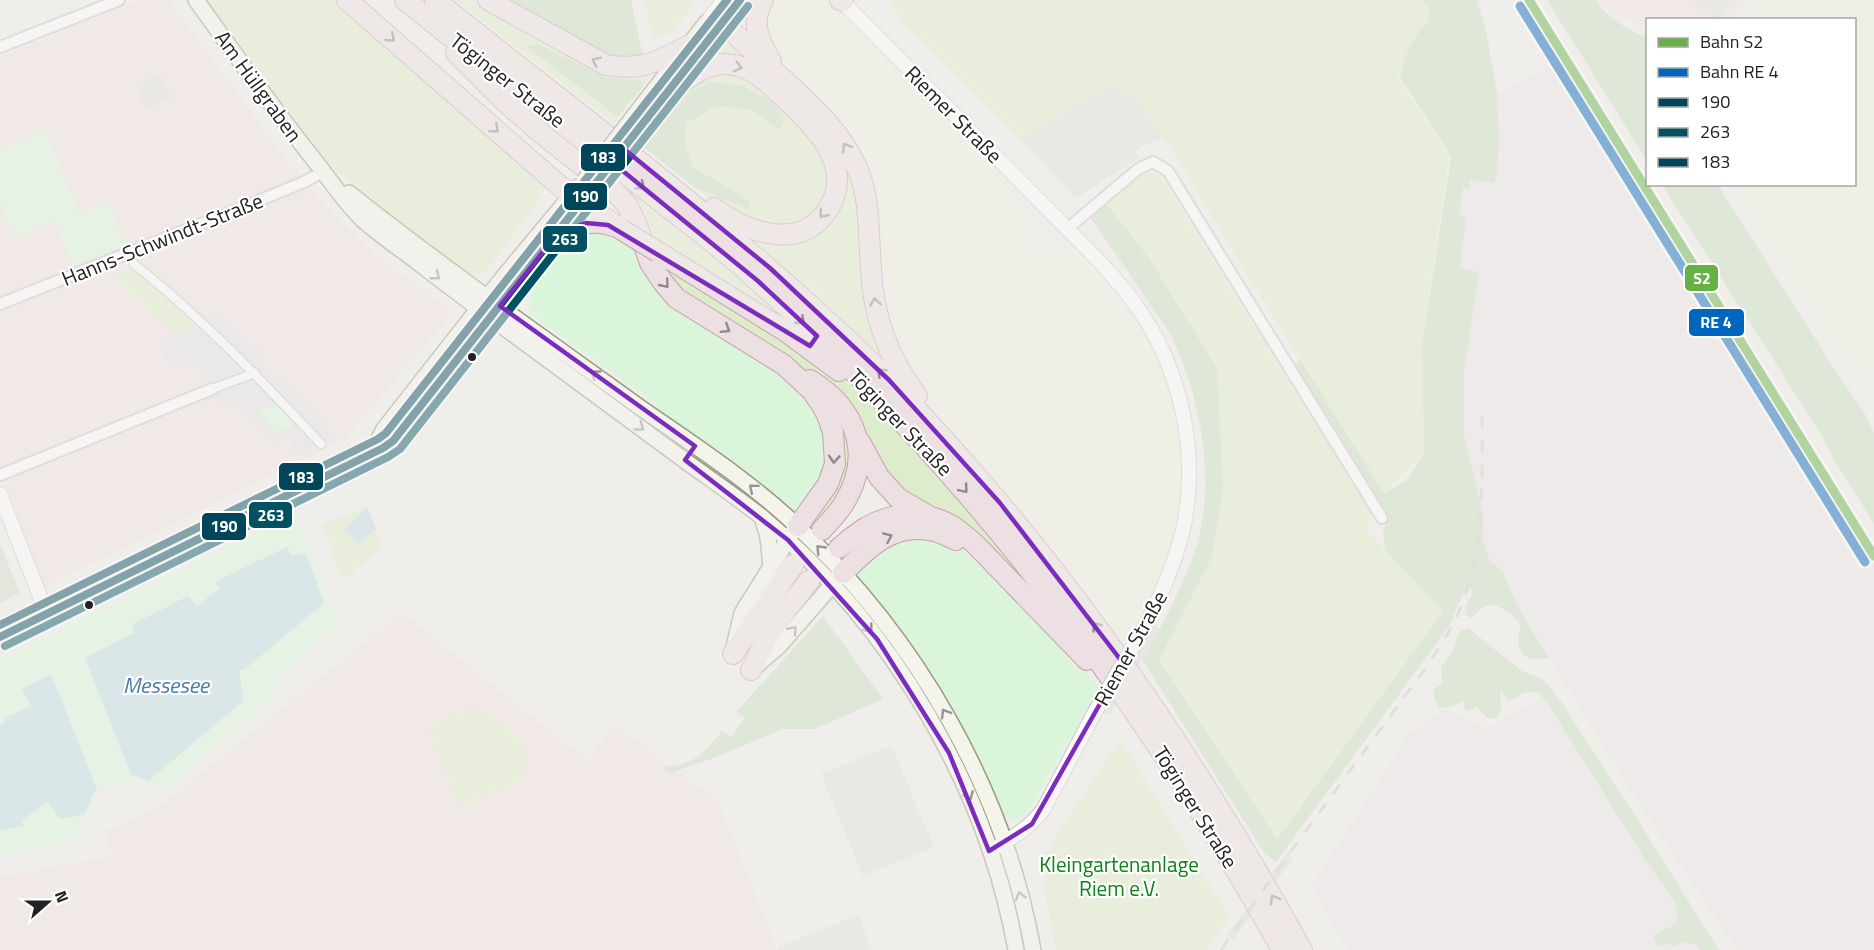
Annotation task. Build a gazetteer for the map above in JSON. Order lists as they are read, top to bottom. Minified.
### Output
{"streets":{"highway":["Töginger Straße"],"main road":["Am Hüllgraben"],"street":["Riemer Straße","Hanns-Schwindt-Straße"]},"crossings":[["Am Hüllgraben","Hanns-Schwindt-Straße"]],"water":["Messesee"],"parks":["Kleingartenanlage Riem e.V."],"lines":["rail line S2","transit line 190","transit line 183","transit line 263"],"legend":["Bahn S2","Bahn RE 4","190","263","183"],"north":"right"}
